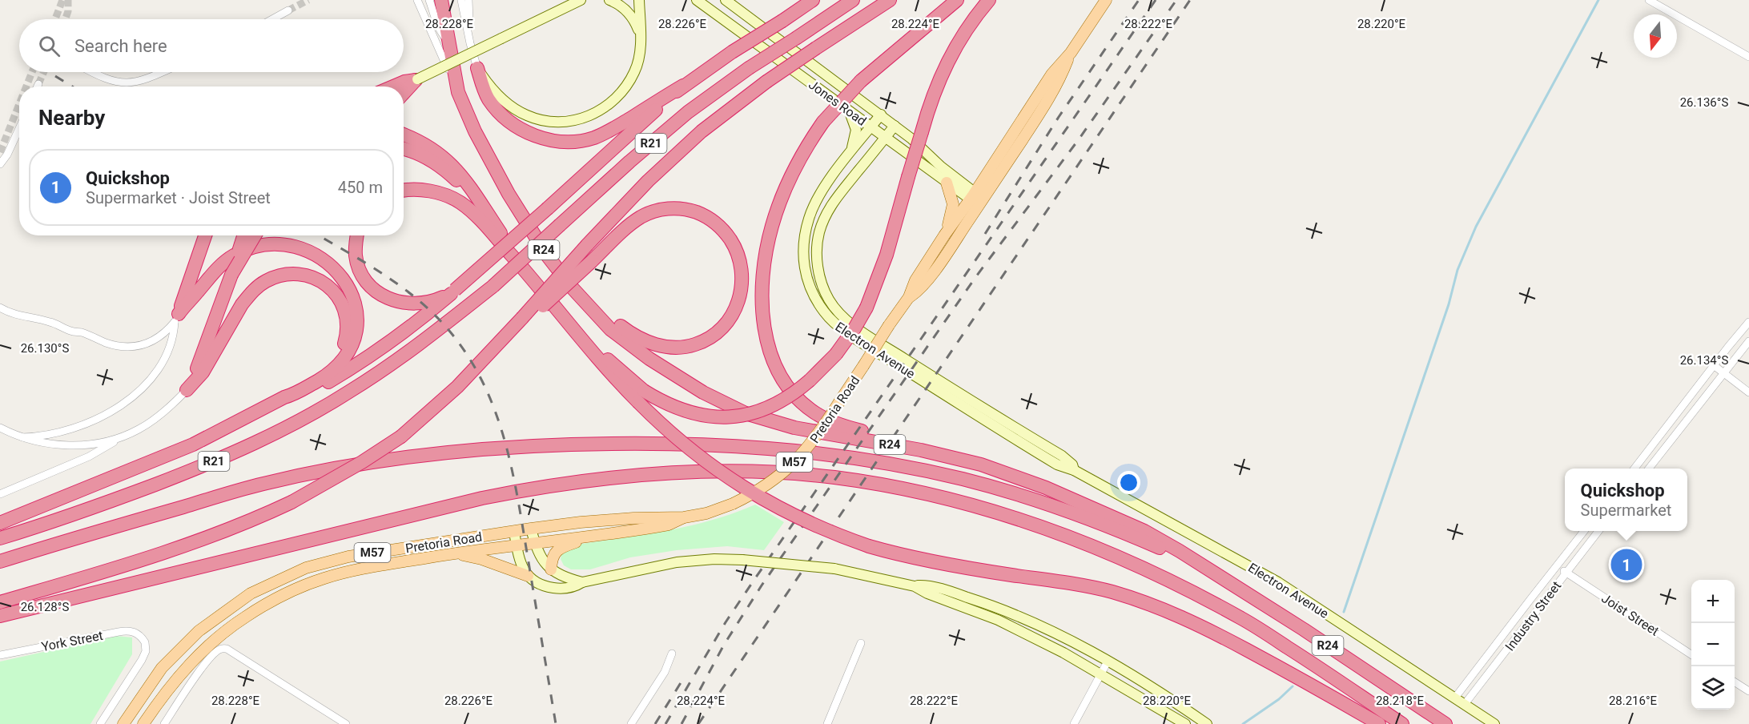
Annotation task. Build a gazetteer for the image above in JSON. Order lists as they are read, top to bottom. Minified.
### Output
{"streets":{"highway":["R21","R24"],"main road":["Jones Road","Electron Avenue","Pretoria Road","M57"],"street":["Joist Street","Industry Street","York Street"]},"crossings":[["Jones Road","Electron Avenue"],["Jones Road","Pretoria Road"],["Electron Avenue","Industry Street"],["Joist Street","Industry Street"]],"north":"bottom","page":{"search":"Search here","heading":"Nearby","list":[{"mark":"1","name":"Quickshop","note":"Supermarket · Joist Street","value":"450 m"}],"popup":["Quickshop","Supermarket"],"pins":"1","map_buttons":["+","−"]},"coordinates":["28.228°E","28.226°E","28.224°E","28.222°E","28.220°E","26.136°S","26.130°S","26.134°S","26.128°S","28.218°E","28.216°E"]}
